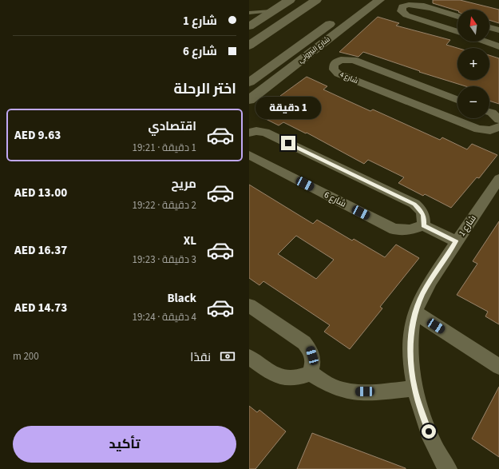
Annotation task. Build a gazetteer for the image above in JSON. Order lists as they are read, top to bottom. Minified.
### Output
{"streets":{"street":["شارع البيروني","شارع 4","شارع 6","شارع 1"]},"north":"top","page":{"banner":["شارع 1","شارع 6"],"map_buttons":["+","−"],"heading":"اختر الرحلة","bubble":"1 دقيقة","list":[{"name":"اقتصادي","note":"1 دقيقة · 19:21","value":"AED 9.63"},{"name":"مريح","note":"2 دقيقة · 19:22","value":"AED 13.00"},{"name":"XL","note":"3 دقيقة · 19:23","value":"AED 16.37"},{"name":"Black","note":"4 دقيقة · 19:24","value":"AED 14.73"}],"pay":["نقدًا","200 m"],"buttons":"تأكيد"}}
